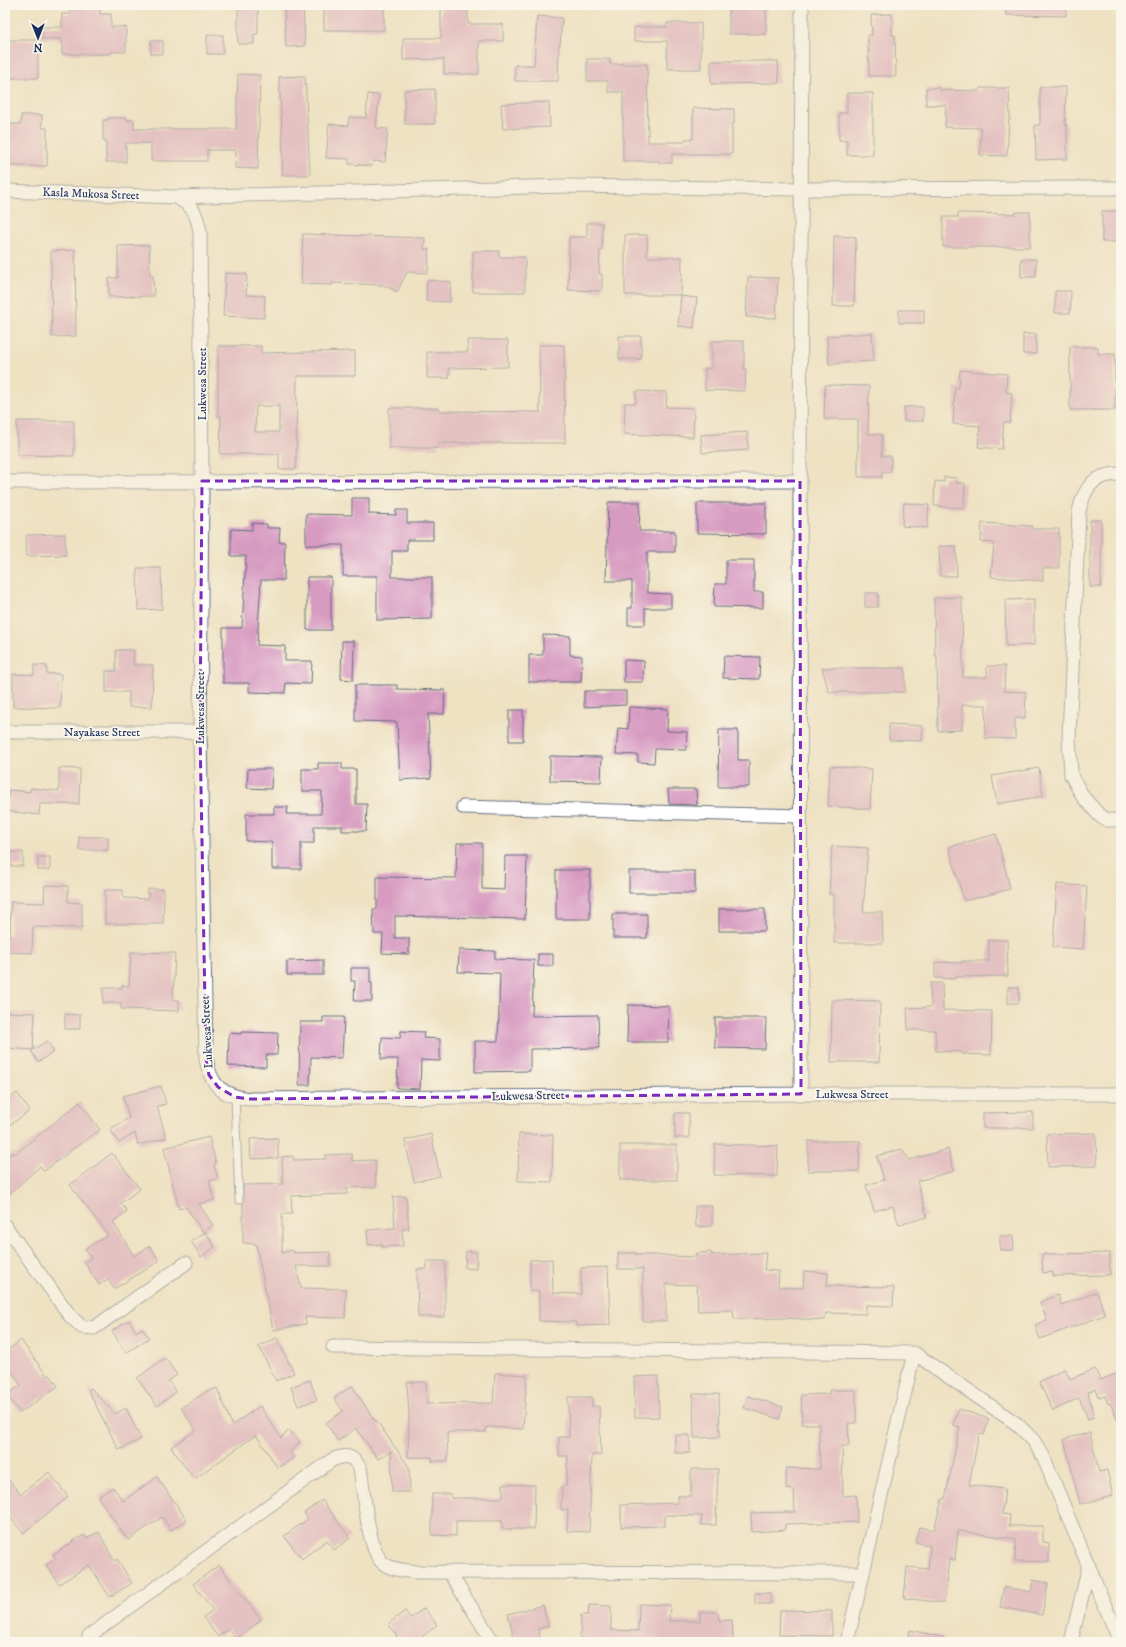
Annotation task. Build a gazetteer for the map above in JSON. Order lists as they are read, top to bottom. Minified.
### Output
{"streets":{"street":["Kasla Mukosa Street","Lukwesa Street","Nayakase Street"]},"crossings":[["Kasla Mukosa Street","Lukwesa Street"],["Lukwesa Street","Nayakase Street"]],"north":"bottom"}
